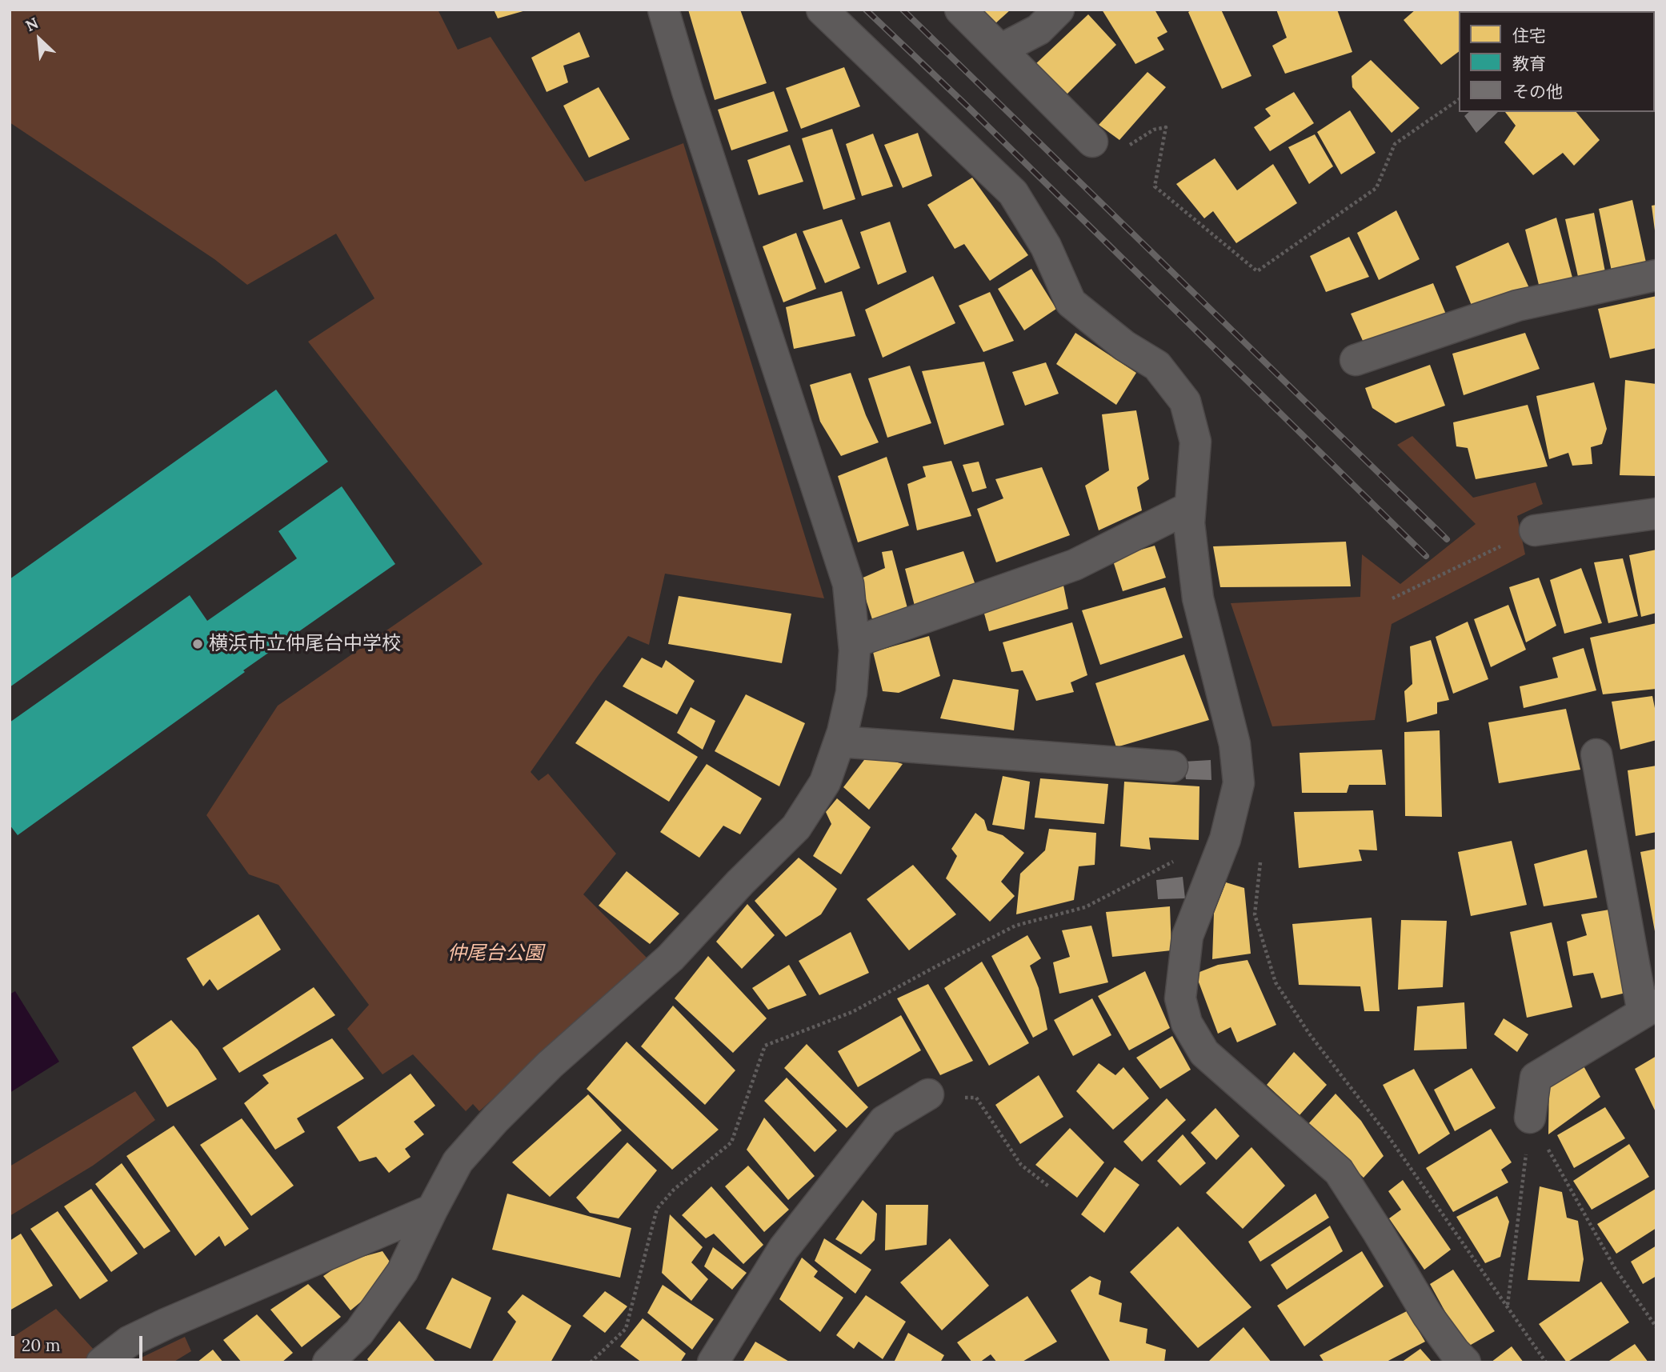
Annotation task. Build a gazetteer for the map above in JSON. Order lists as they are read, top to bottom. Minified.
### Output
{"parks":["仲尾台公園"],"places":["横浜市立仲尾台中学校"],"legend":["住宅","教育","その他"],"scale_bar":"20 m","north":"top left"}
